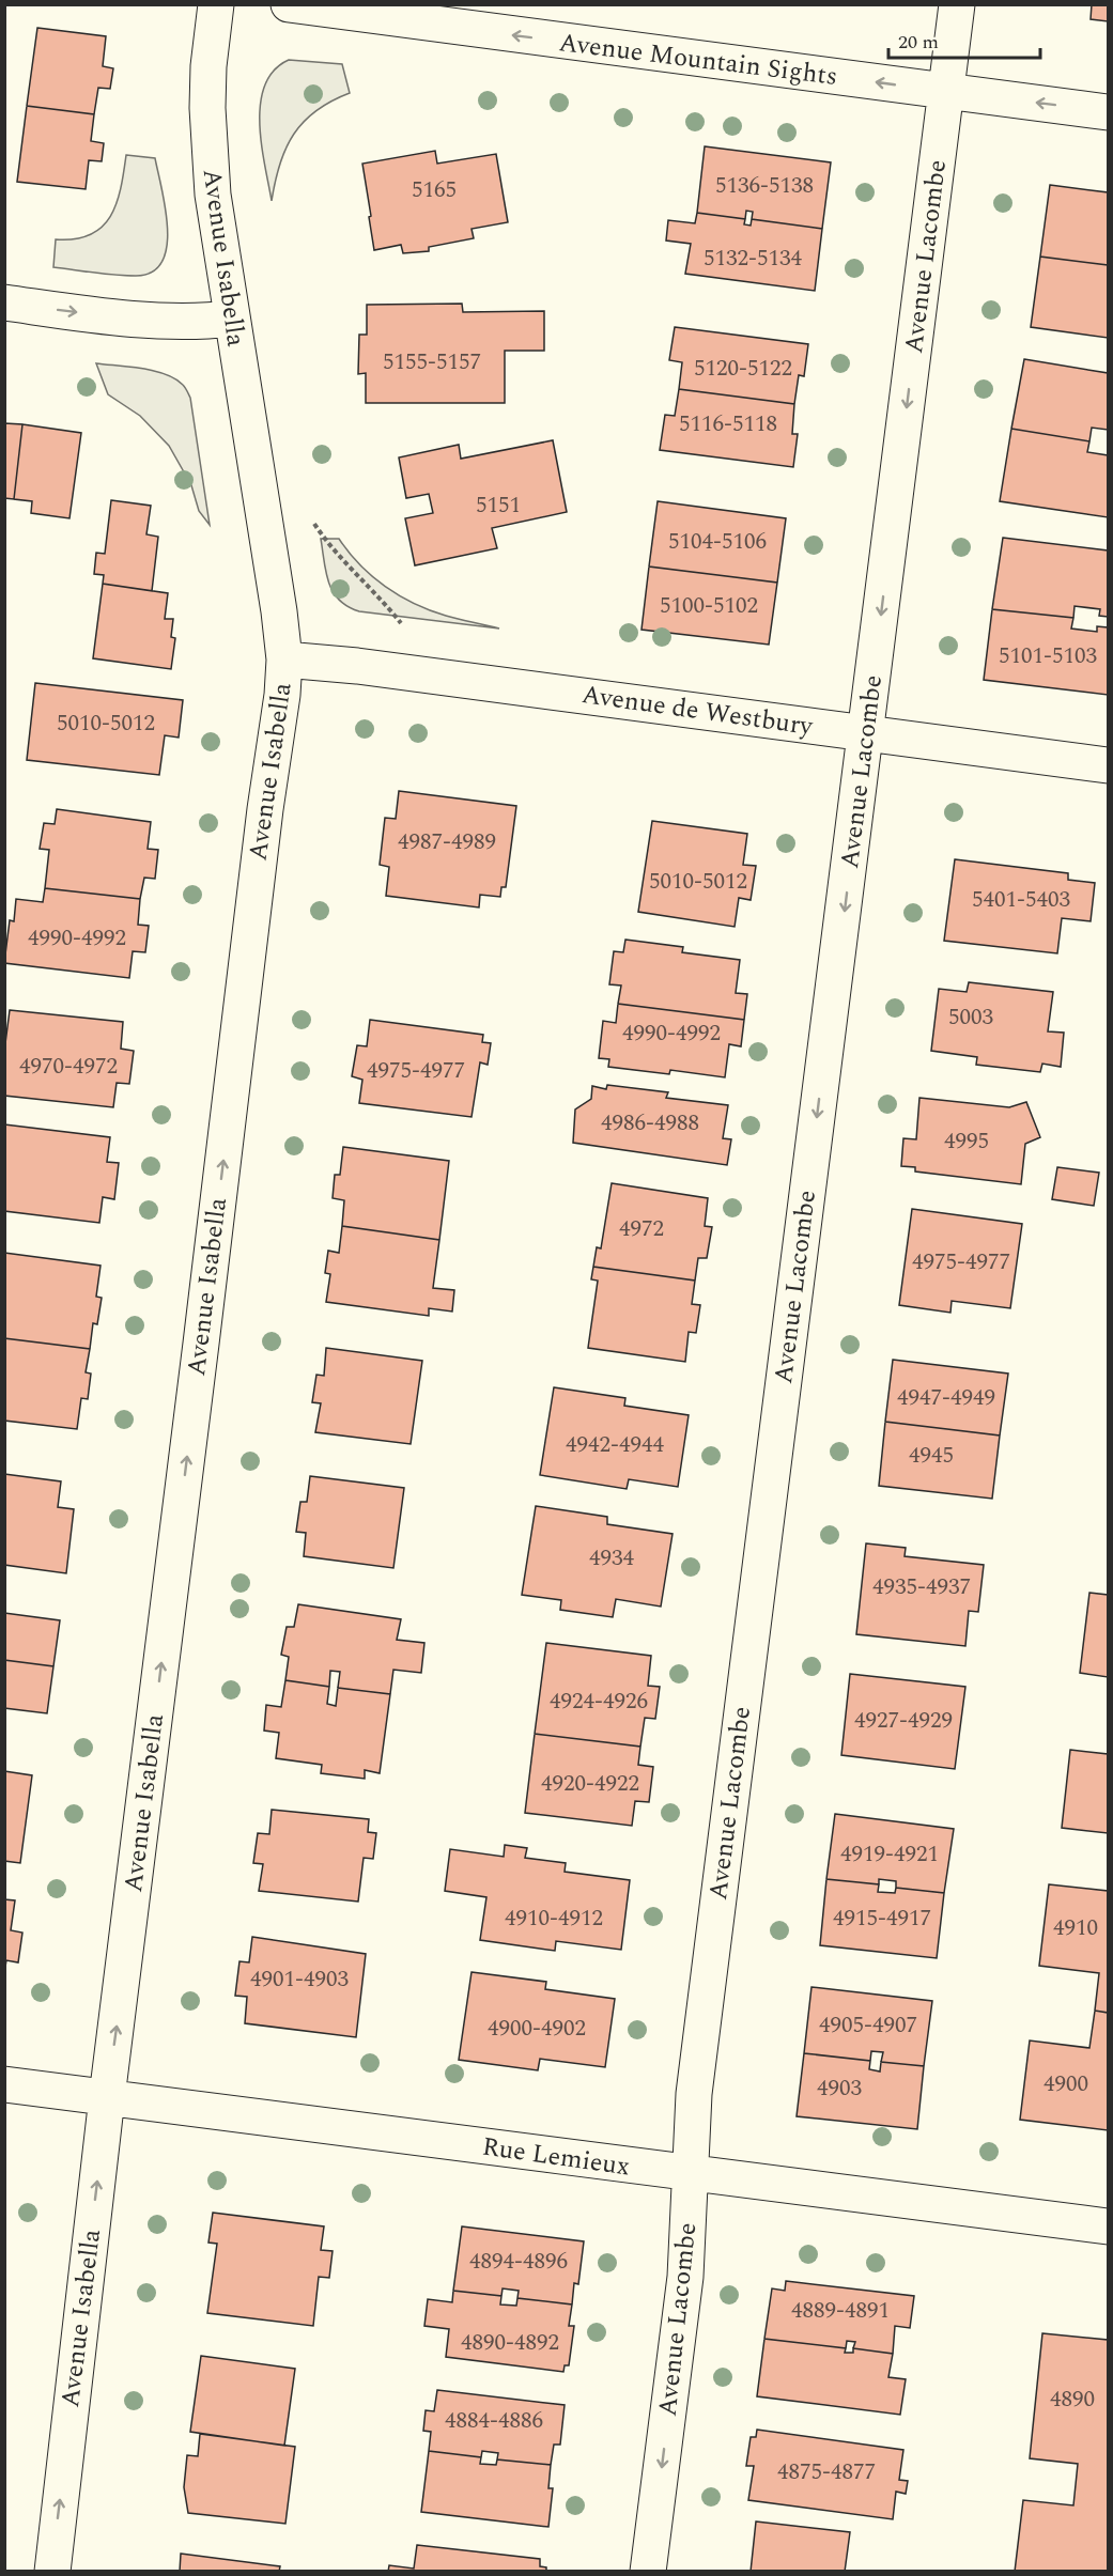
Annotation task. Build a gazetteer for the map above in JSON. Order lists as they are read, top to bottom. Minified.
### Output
{"streets":{"street":["Avenue Mountain Sights","Avenue Lacombe","Avenue Isabella","Avenue de Westbury","Rue Lemieux"]},"crossings":[["Avenue Mountain Sights","Avenue Lacombe"],["Avenue Lacombe","Avenue de Westbury"],["Avenue Lacombe","Rue Lemieux"],["Avenue Isabella","Avenue de Westbury"],["Avenue Isabella","Rue Lemieux"]],"one_way":["Avenue Mountain Sights","Avenue Lacombe","Avenue Isabella"],"house_numbers":["5136-5138","5165","5132-5134","5155-5157","5120-5122","5116-5118","5151","5104-5106","5100-5102","5101-5103","5010-5012","4987-4989","5010-5012","5401-5403","4990-4992","5003","4990-4992","4970-4972","4975-4977","4986-4988","4995","4972","4975-4977","4947-4949","4942-4944","4945","4934","4935-4937","4924-4926","4927-4929","4920-4922","4919-4921","4910-4912","4915-4917","4910","4901-4903","4905-4907","4900-4902","4900","4903","4894-4896","4889-4891","4890-4892","4890","4884-4886","4875-4877"],"scale_bar":"20 m"}
